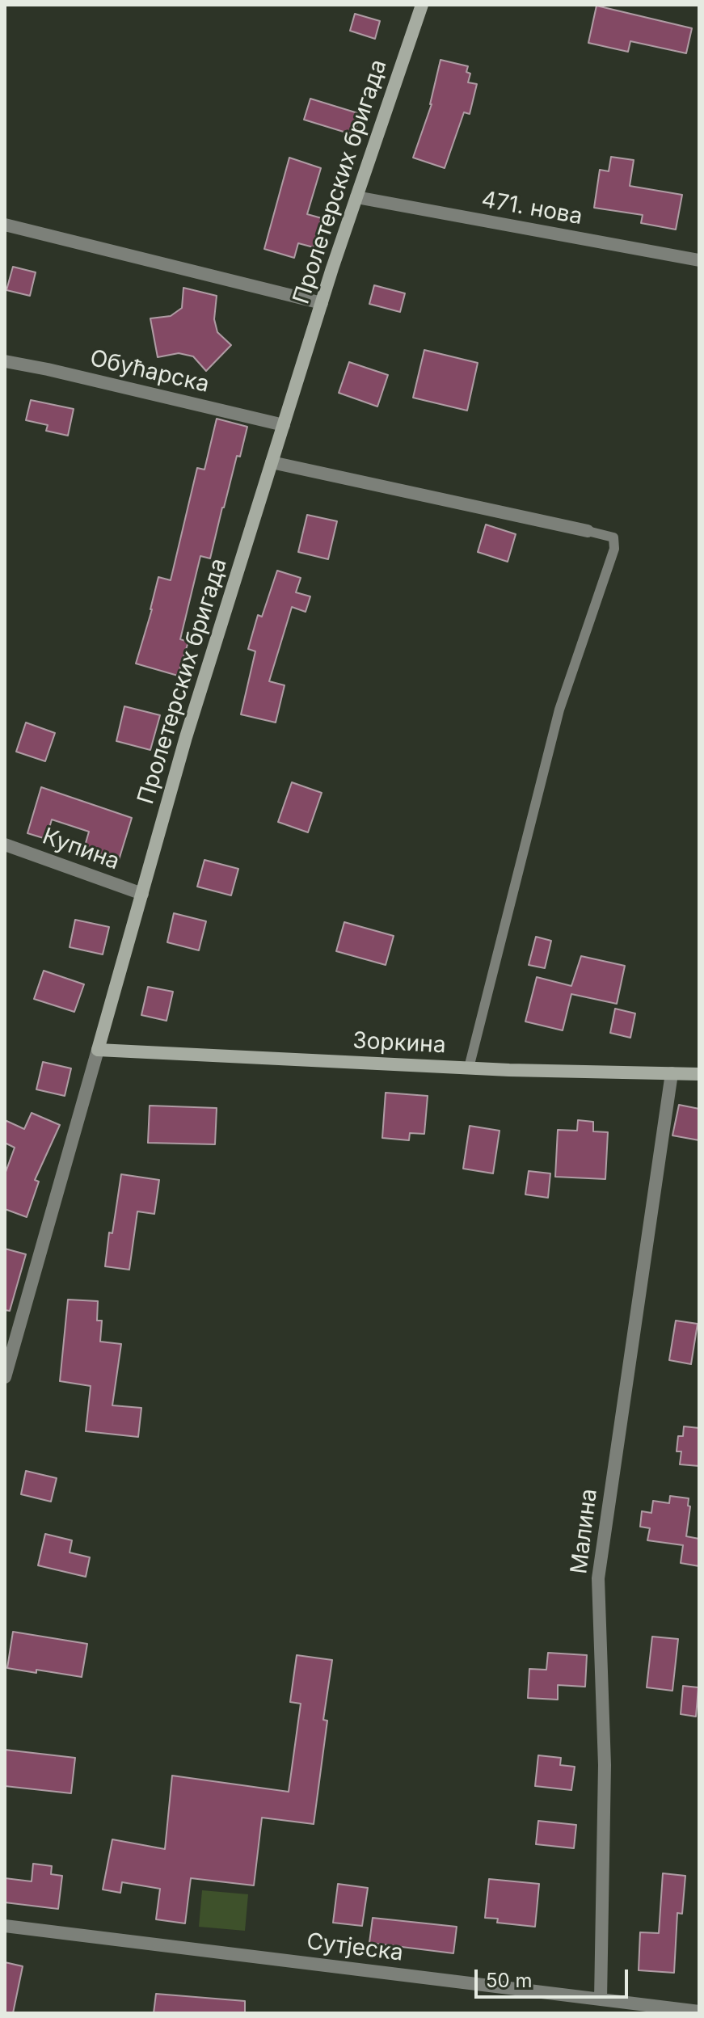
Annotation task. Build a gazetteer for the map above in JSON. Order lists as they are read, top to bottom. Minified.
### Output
{"streets":{"street":["Пролетерских бригада","471. нова","Обућарска","Купина","Зоркина","Малина","Сутјеска"]},"crossings":[["Пролетерских бригада","471. нова"],["Пролетерских бригада","Обућарска"],["Пролетерских бригада","Купина"],["Пролетерских бригада","Зоркина"],["Зоркина","Малина"],["Малина","Сутјеска"]],"scale_bar":"50 m"}
